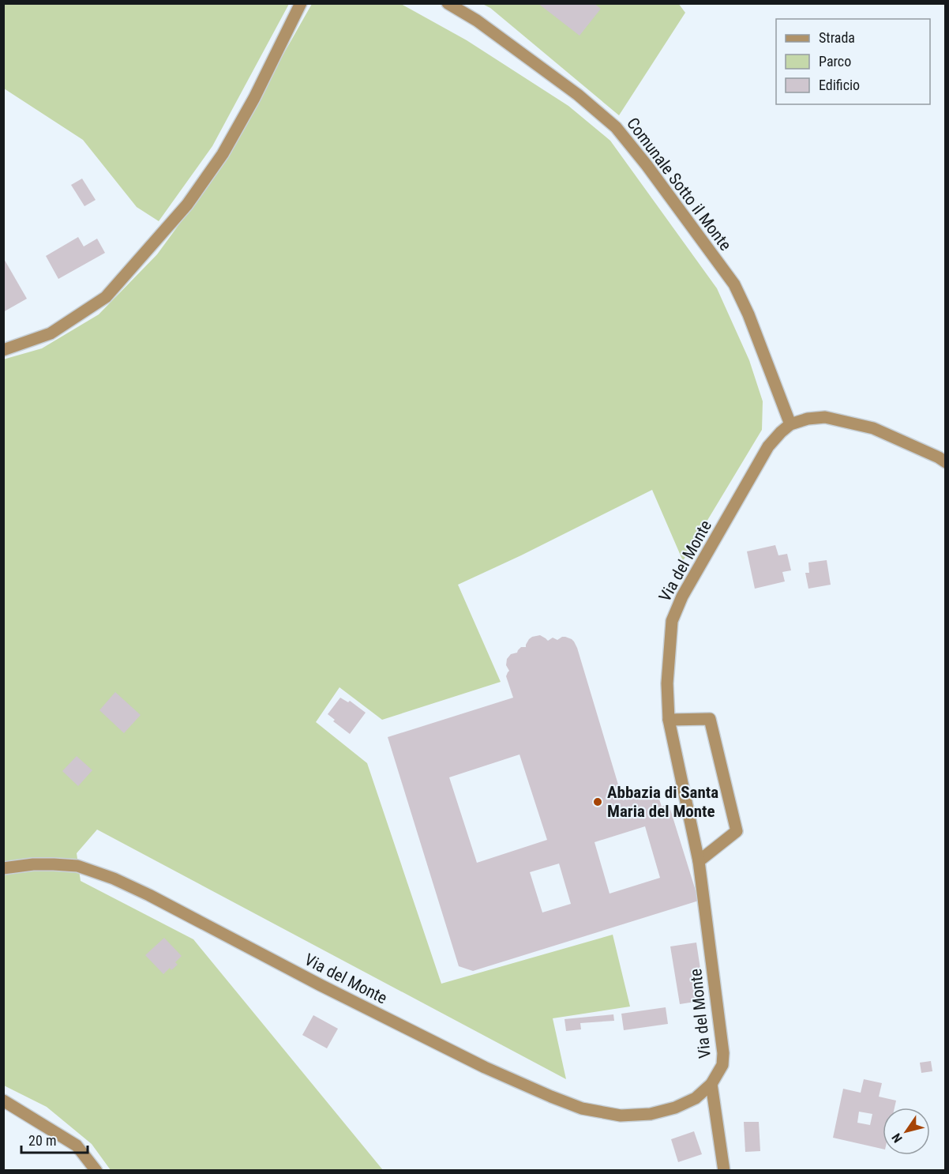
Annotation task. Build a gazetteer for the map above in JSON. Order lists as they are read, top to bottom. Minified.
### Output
{"streets":{"street":["Comunale Sotto il Monte","Via del Monte"]},"crossings":[["Comunale Sotto il Monte","Via del Monte"]],"places":["Abbazia di Santa Maria del Monte"],"legend":["Strada","Parco","Edificio"],"scale_bar":"20 m","north":"bottom left"}
